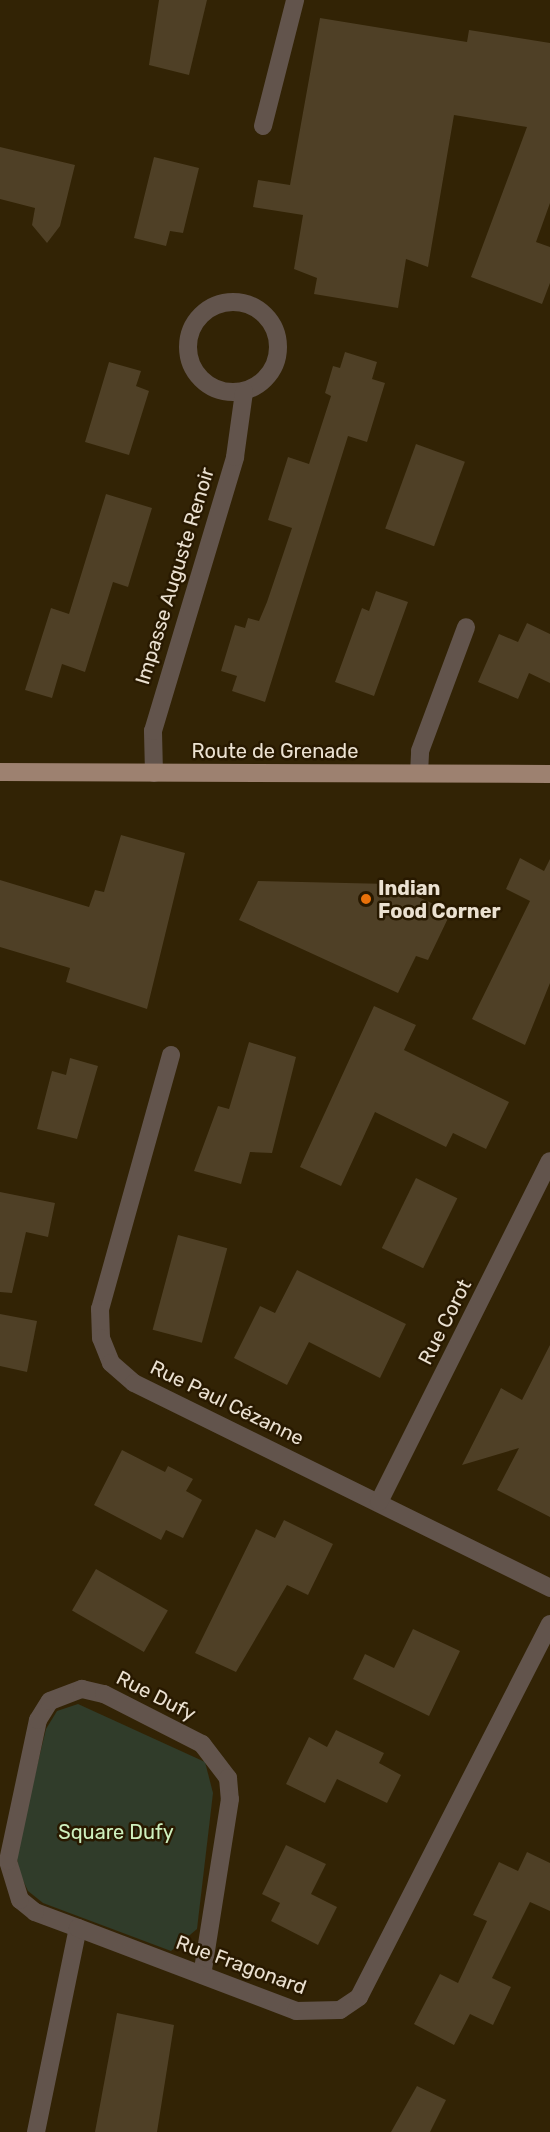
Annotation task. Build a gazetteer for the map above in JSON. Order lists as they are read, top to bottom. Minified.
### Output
{"streets":{"main road":["Route de Grenade"],"street":["Impasse Auguste Renoir","Rue Corot","Rue Paul Cézanne","Rue Dufy","Rue Fragonard"]},"crossings":[["Impasse Auguste Renoir","Route de Grenade"],["Rue Corot","Rue Paul Cézanne"],["Rue Dufy","Rue Fragonard"]],"parks":["Square Dufy"],"places":["Indian Food Corner"]}
